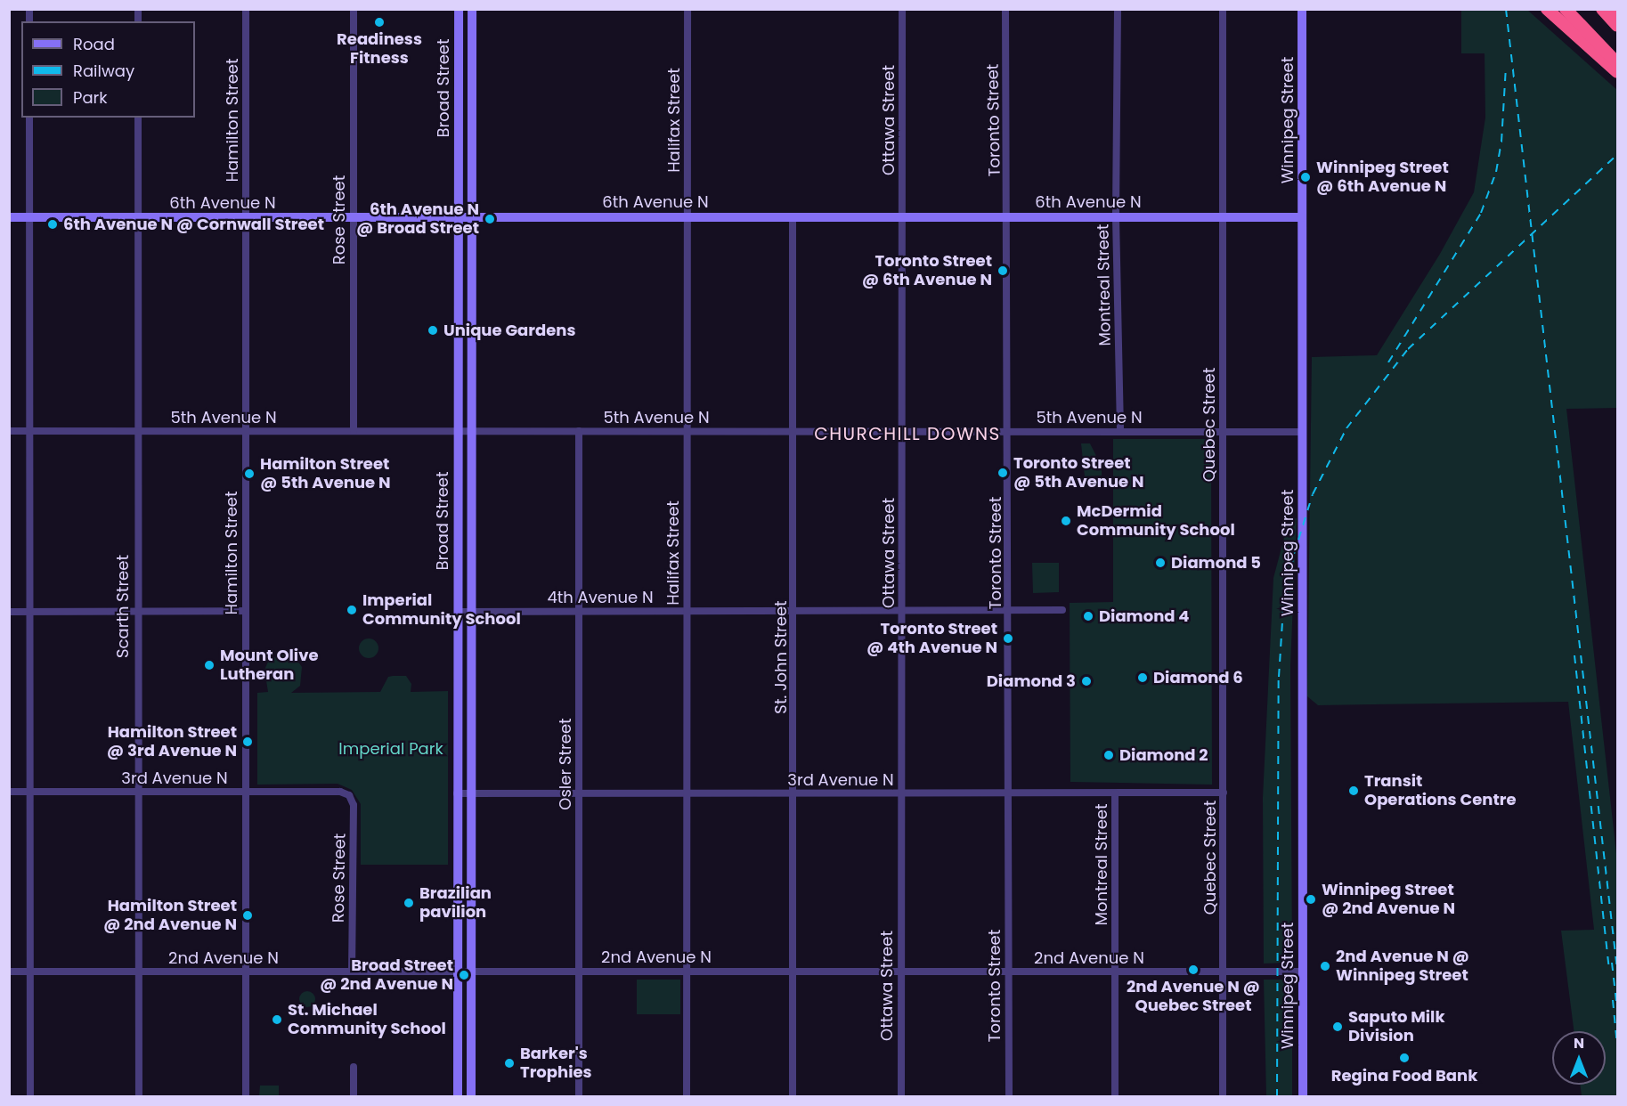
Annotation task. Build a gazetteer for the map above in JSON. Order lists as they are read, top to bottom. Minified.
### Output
{"streets":{"main road":["Broad Street","Winnipeg Street","6th Avenue N"],"street":["Hamilton Street","Halifax Street","Ottawa Street","Toronto Street","Rose Street","Montreal Street","5th Avenue N","Quebec Street","4th Avenue N","Scarth Street","St. John Street","Osler Street","3rd Avenue N","2nd Avenue N"]},"crossings":[["Broad Street","6th Avenue N"],["Broad Street","5th Avenue N"],["Broad Street","4th Avenue N"],["Broad Street","3rd Avenue N"],["Broad Street","2nd Avenue N"],["Hamilton Street","6th Avenue N"],["Hamilton Street","5th Avenue N"],["Hamilton Street","3rd Avenue N"],["Hamilton Street","2nd Avenue N"],["Halifax Street","6th Avenue N"],["Halifax Street","5th Avenue N"],["Halifax Street","4th Avenue N"],["Halifax Street","3rd Avenue N"],["Halifax Street","2nd Avenue N"],["Ottawa Street","6th Avenue N"],["Ottawa Street","5th Avenue N"],["Ottawa Street","4th Avenue N"],["Ottawa Street","3rd Avenue N"],["Ottawa Street","2nd Avenue N"],["Toronto Street","6th Avenue N"],["Toronto Street","5th Avenue N"],["Toronto Street","4th Avenue N"],["Toronto Street","3rd Avenue N"],["Toronto Street","2nd Avenue N"],["Winnipeg Street","6th Avenue N"],["Winnipeg Street","5th Avenue N"],["Winnipeg Street","2nd Avenue N"],["6th Avenue N","Rose Street"],["6th Avenue N","Montreal Street"],["6th Avenue N","Quebec Street"],["6th Avenue N","Scarth Street"],["6th Avenue N","St. John Street"],["Rose Street","5th Avenue N"],["Rose Street","3rd Avenue N"],["Rose Street","2nd Avenue N"],["Montreal Street","5th Avenue N"],["Montreal Street","3rd Avenue N"],["Montreal Street","2nd Avenue N"],["5th Avenue N","Quebec Street"],["5th Avenue N","Scarth Street"],["5th Avenue N","St. John Street"],["5th Avenue N","Osler Street"],["Quebec Street","3rd Avenue N"],["Quebec Street","2nd Avenue N"],["4th Avenue N","St. John Street"],["4th Avenue N","Osler Street"],["Scarth Street","3rd Avenue N"],["Scarth Street","2nd Avenue N"],["St. John Street","3rd Avenue N"],["St. John Street","2nd Avenue N"],["Osler Street","3rd Avenue N"],["Osler Street","2nd Avenue N"]],"districts":["CHURCHILL DOWNS"],"parks":["Imperial Park"],"places":["Readiness Fitness","Winnipeg Street @ 6th Avenue N","6th Avenue N @ Broad Street","6th Avenue N @ Cornwall Street","Toronto Street @ 6th Avenue N","Unique Gardens","Toronto Street @ 5th Avenue N","Hamilton Street @ 5th Avenue N","McDermid Community School","Diamond 5","Imperial Community School","Diamond 4","Toronto Street @ 4th Avenue N","Mount Olive Lutheran","Diamond 6","Diamond 3","Hamilton Street @ 3rd Avenue N","Diamond 2","Transit Operations Centre","Winnipeg Street @ 2nd Avenue N","Brazilian pavilion","Hamilton Street @ 2nd Avenue N","2nd Avenue N @ Winnipeg Street","2nd Avenue N @ Quebec Street","Broad Street @ 2nd Avenue N","St. Michael Community School","Saputo Milk Division","Regina Food Bank","Barker's Trophies"],"legend":["Road","Railway","Park"],"north":"top"}
